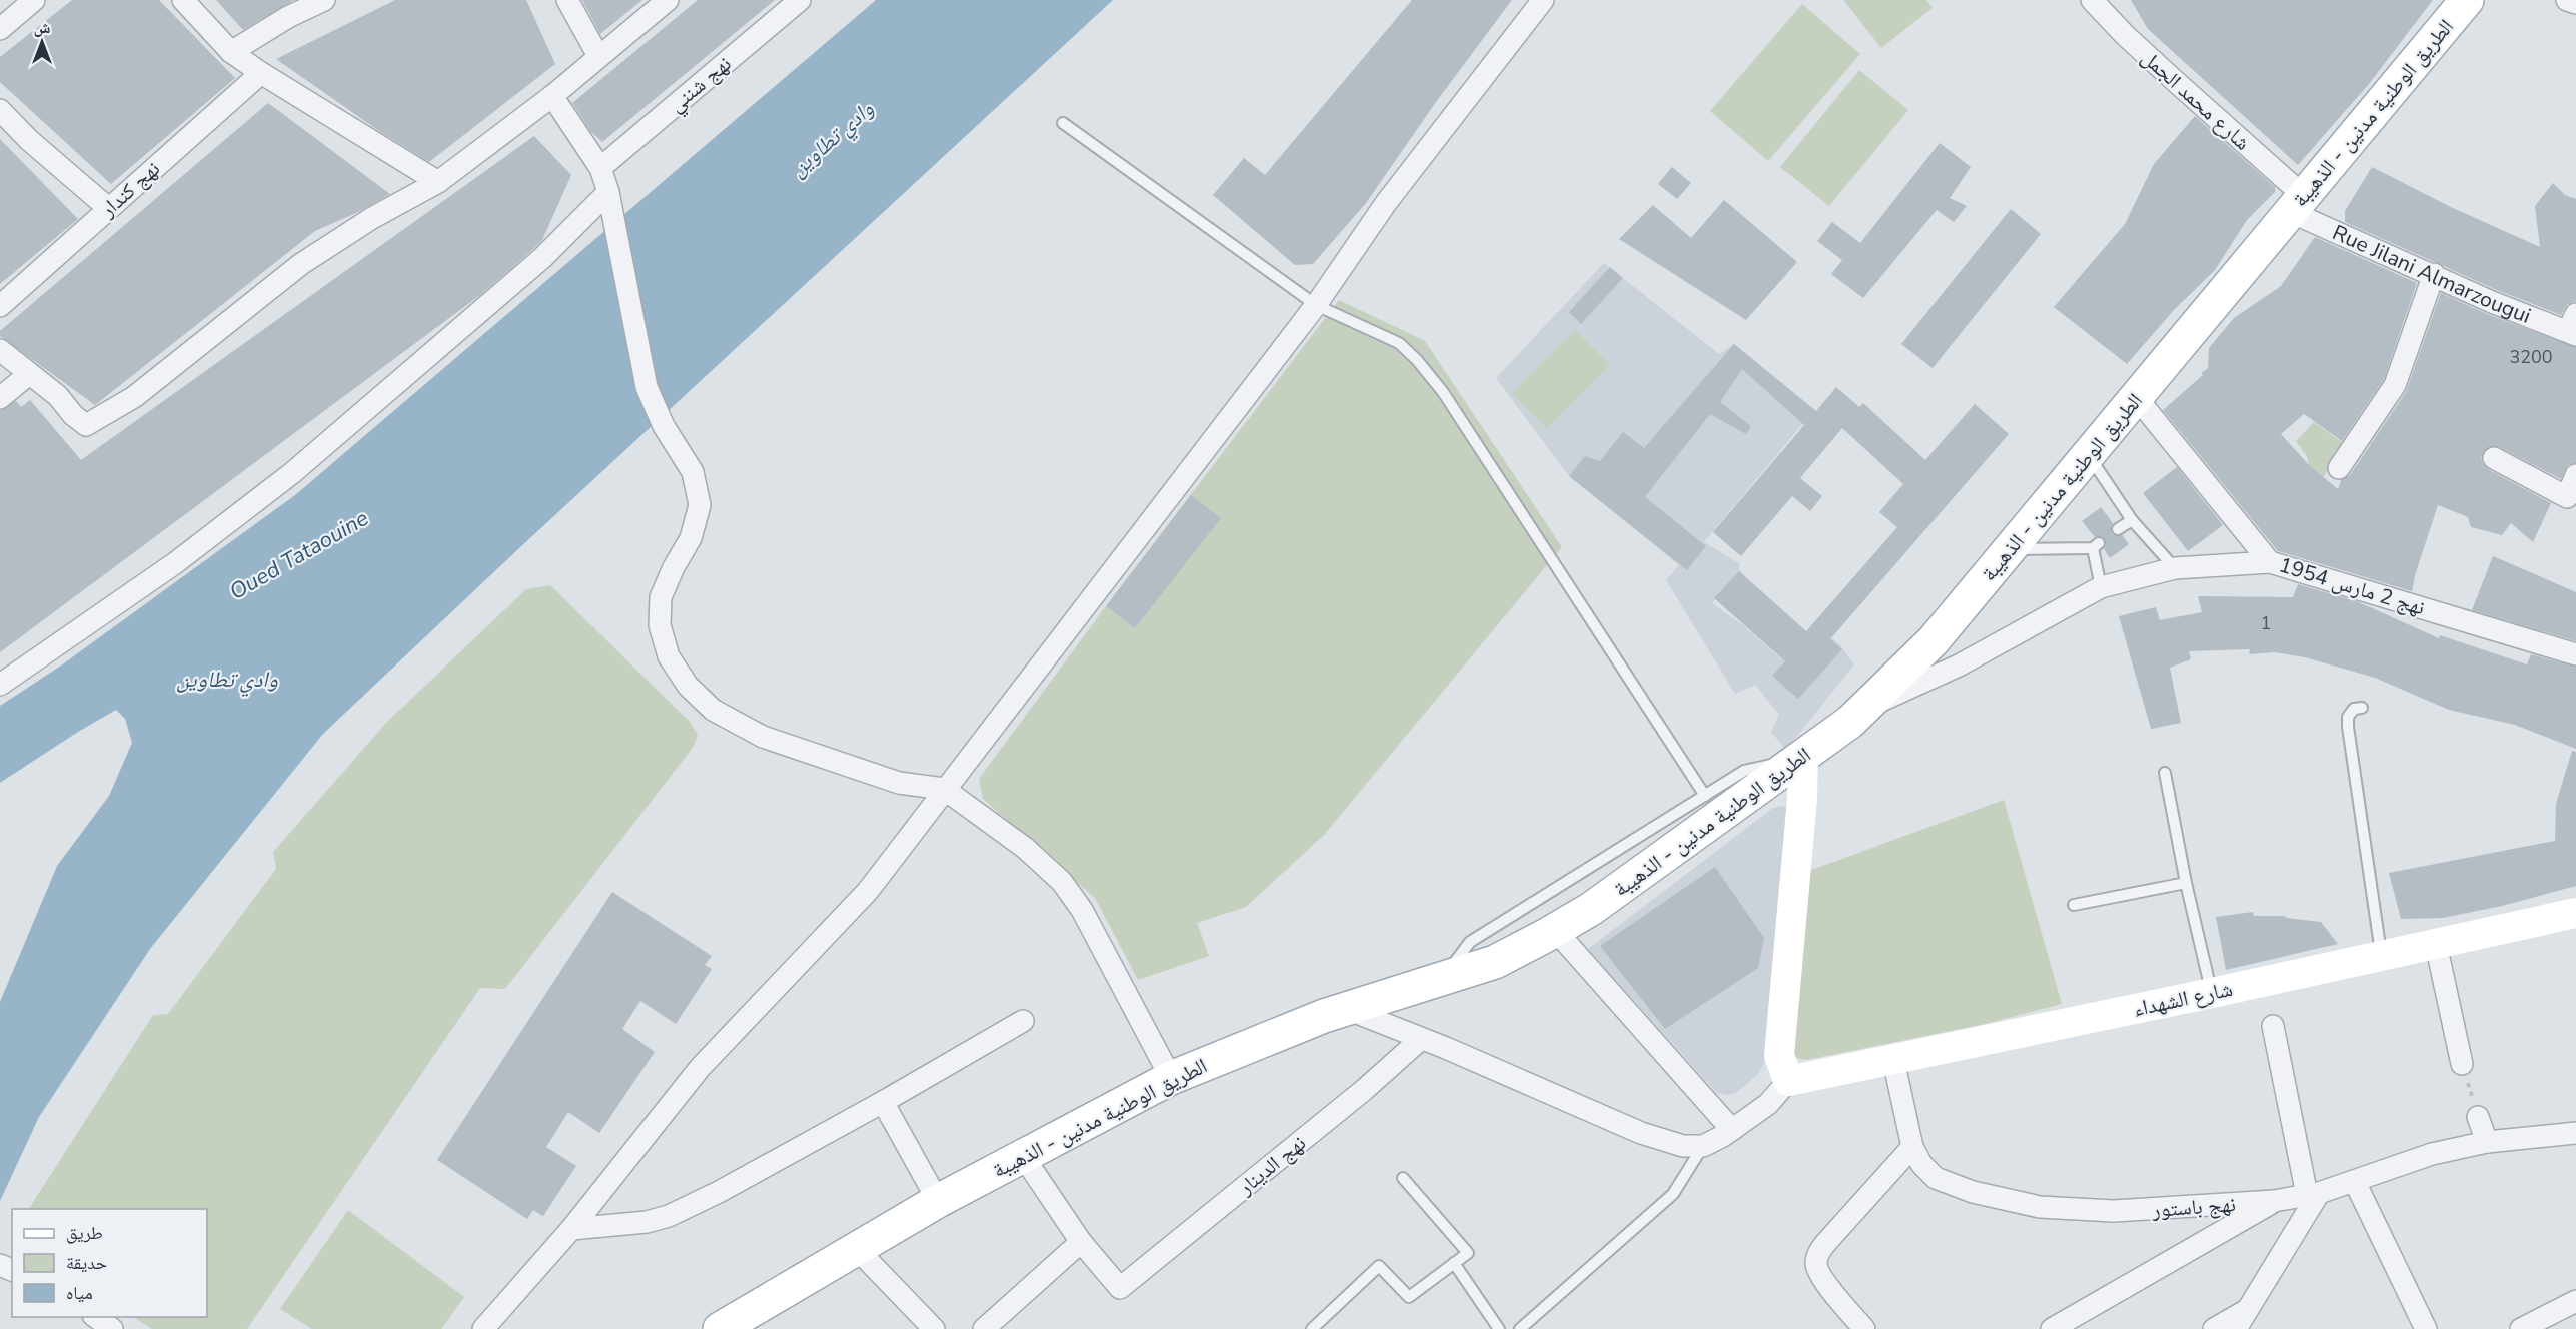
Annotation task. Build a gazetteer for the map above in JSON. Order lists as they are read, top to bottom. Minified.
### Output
{"streets":{"main road":["الطريق الوطنية مدنين - الذهيبة","شارع الشهداء"],"street":["نهج شنني","شارع محمد الجمل","نهج كندار","Rue Jilani Almarzougui","نهج 2 مارس 1954","نهج الدينار","نهج باستور"]},"crossings":[["شارع محمد الجمل","الطريق الوطنية مدنين - الذهيبة"],["شارع محمد الجمل","Rue Jilani Almarzougui"],["الطريق الوطنية مدنين - الذهيبة","Rue Jilani Almarzougui"],["الطريق الوطنية مدنين - الذهيبة","نهج 2 مارس 1954"],["شارع الشهداء","نهج باستور"]],"water":["وادي تطاوين","Oued Tataouine"],"house_numbers":["3200","1"],"legend":["طريق","حديقة","مياه"],"north":"top"}
